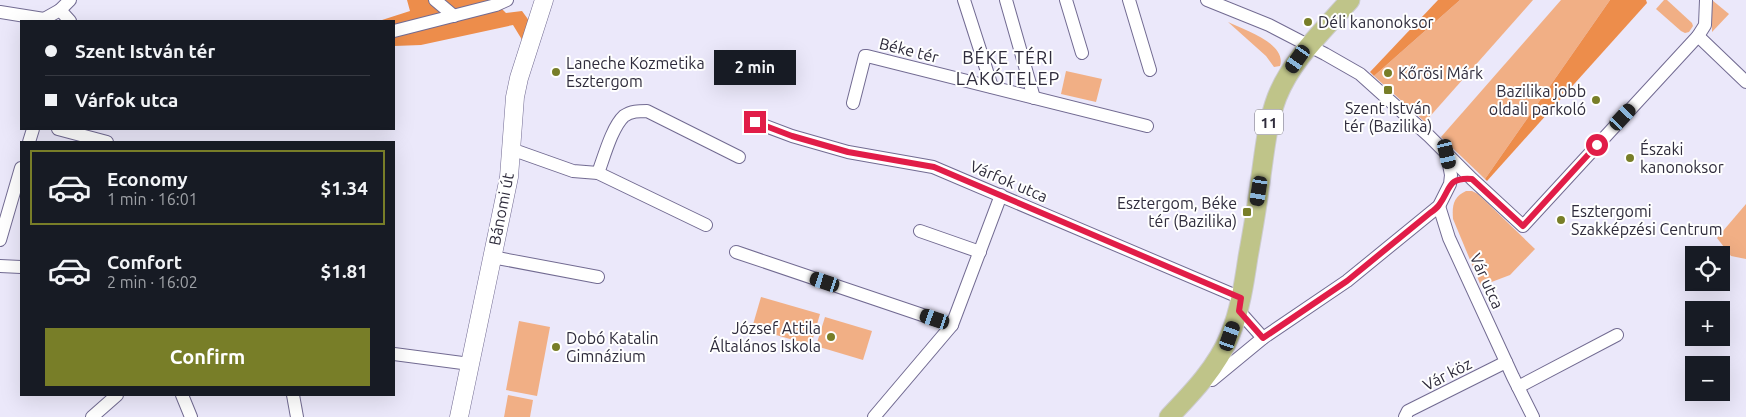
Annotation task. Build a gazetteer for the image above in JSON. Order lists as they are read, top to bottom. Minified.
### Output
{"streets":{"main road":["11","Bánomi út"],"street":["Béke tér","Várfok utca","Vár utca","Vár köz"]},"crossings":[["11","Várfok utca"],["Vár utca","Vár köz"]],"districts":["BÉKE TÉRI LAKÓTELEP"],"places":{"other":["Déli kanonoksor","Laneche Kozmetika Esztergom","Kőrösi Márk","Bazilika jobb oldali parkoló","Északi kanonoksor","Esztergomi Szakképzési Centrum","József Attila Általános Iskola","Dobó Katalin Gimnázium"],"transit":["Szent István tér (Bazilika)","Esztergom, Béke tér (Bazilika)"]},"page":{"banner":["Szent István tér","Várfok utca"],"bubble":"2 min","list":[{"name":"Economy","note":"1 min · 16:01","value":"$1.34"},{"name":"Comfort","note":"2 min · 16:02","value":"$1.81"}],"map_buttons":["+","−"],"buttons":"Confirm"}}
